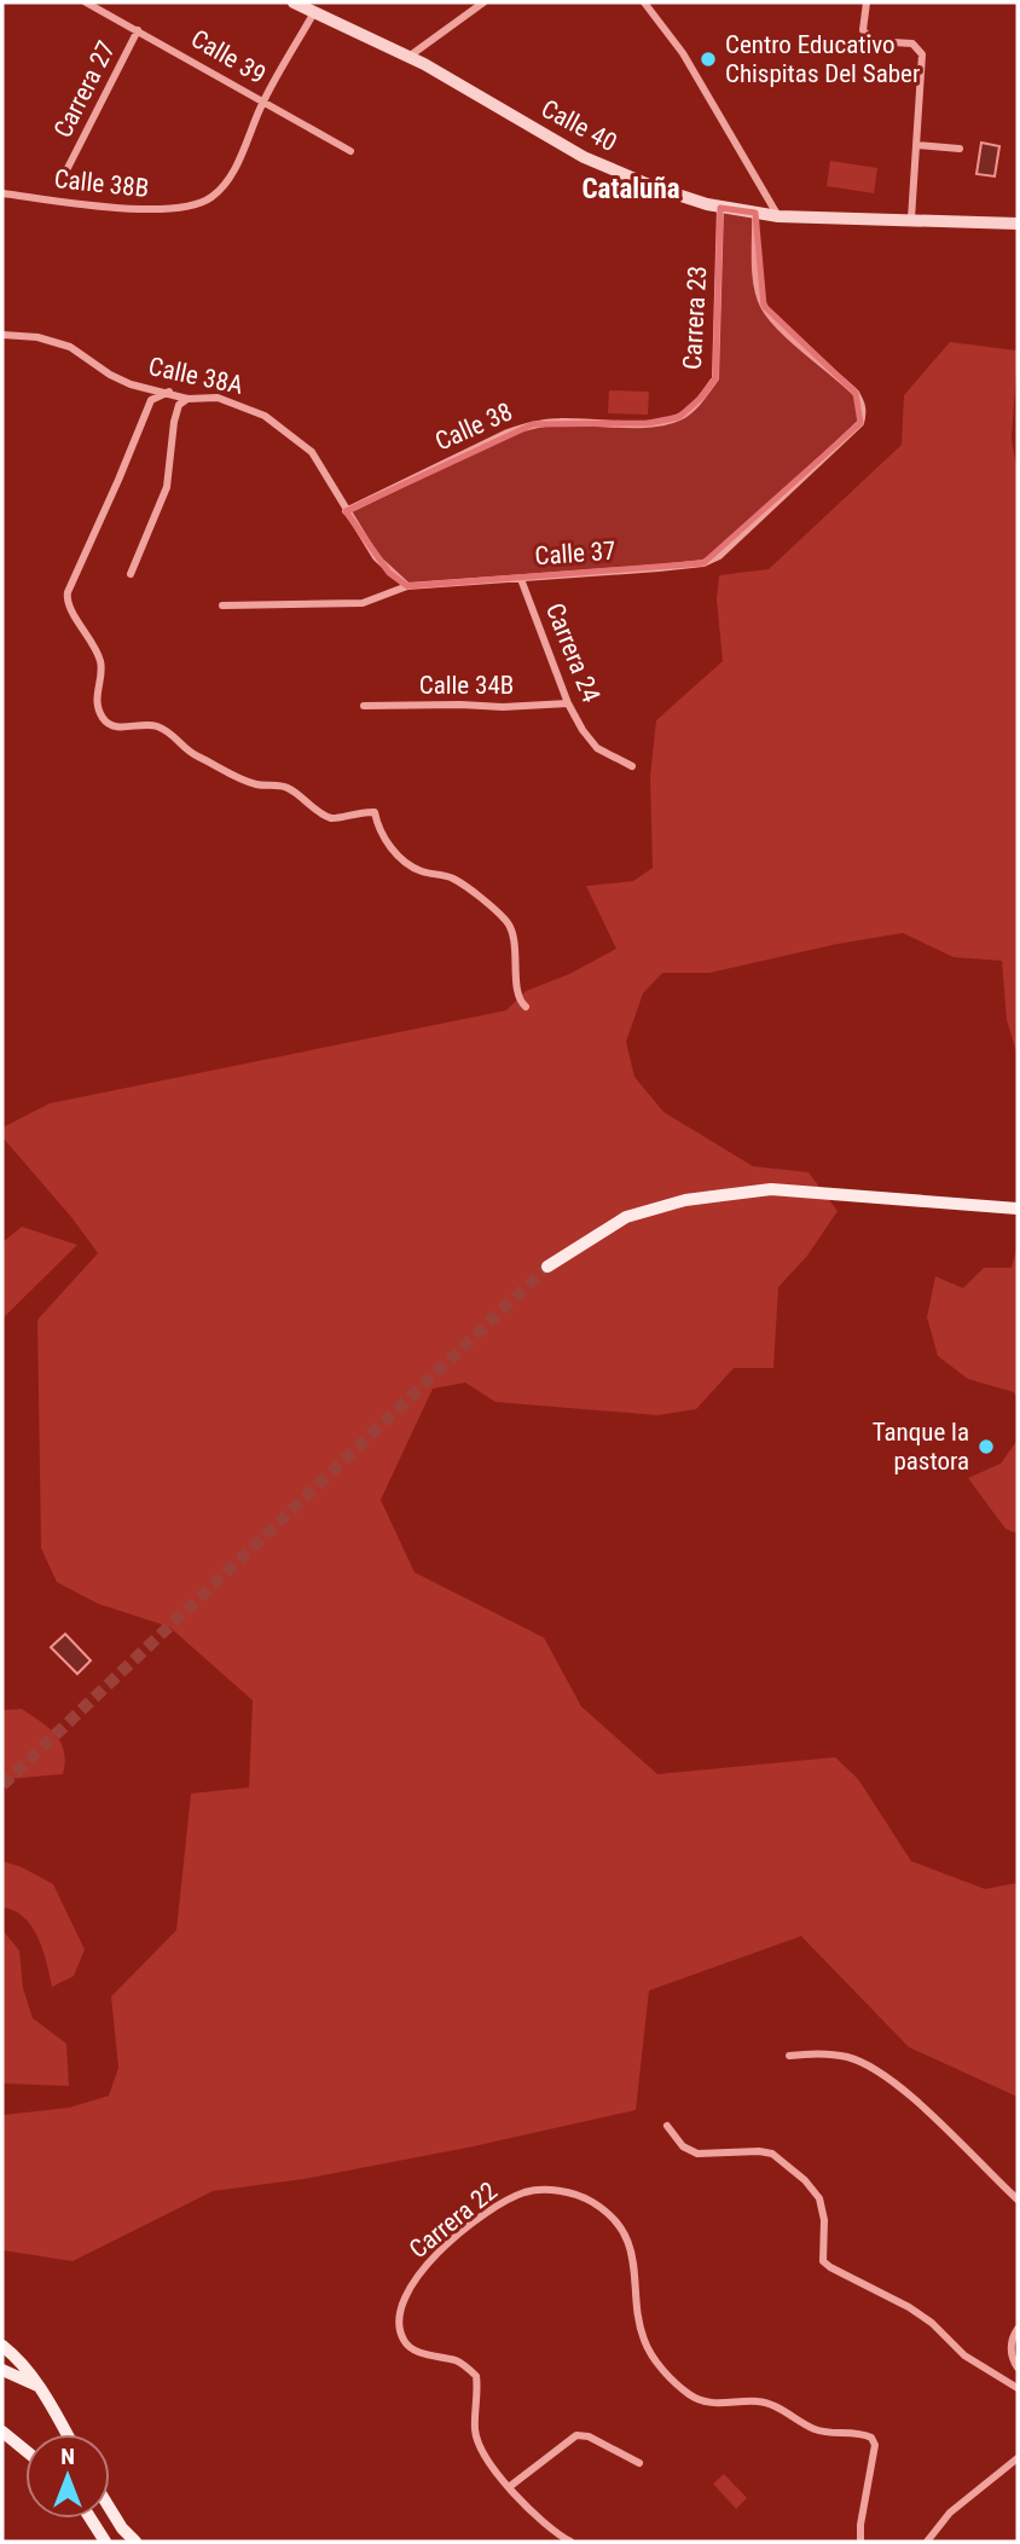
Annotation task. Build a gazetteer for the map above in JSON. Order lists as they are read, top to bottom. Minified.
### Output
{"streets":{"street":["Calle 39","Carrera 27","Calle 40","Calle 38B","Carrera 23","Calle 38A","Calle 38","Calle 37","Carrera 24","Calle 34B","Carrera 22"]},"crossings":[["Calle 39","Carrera 27"],["Calle 39","Calle 38B"],["Calle 40","Carrera 23"],["Calle 40","Calle 37"],["Carrera 23","Calle 38"],["Calle 38A","Calle 38"],["Calle 38A","Calle 37"],["Calle 37","Carrera 24"],["Carrera 24","Calle 34B"]],"districts":["Cataluña"],"places":["Centro Educativo Chispitas Del Saber","Tanque la pastora"],"north":"top"}
